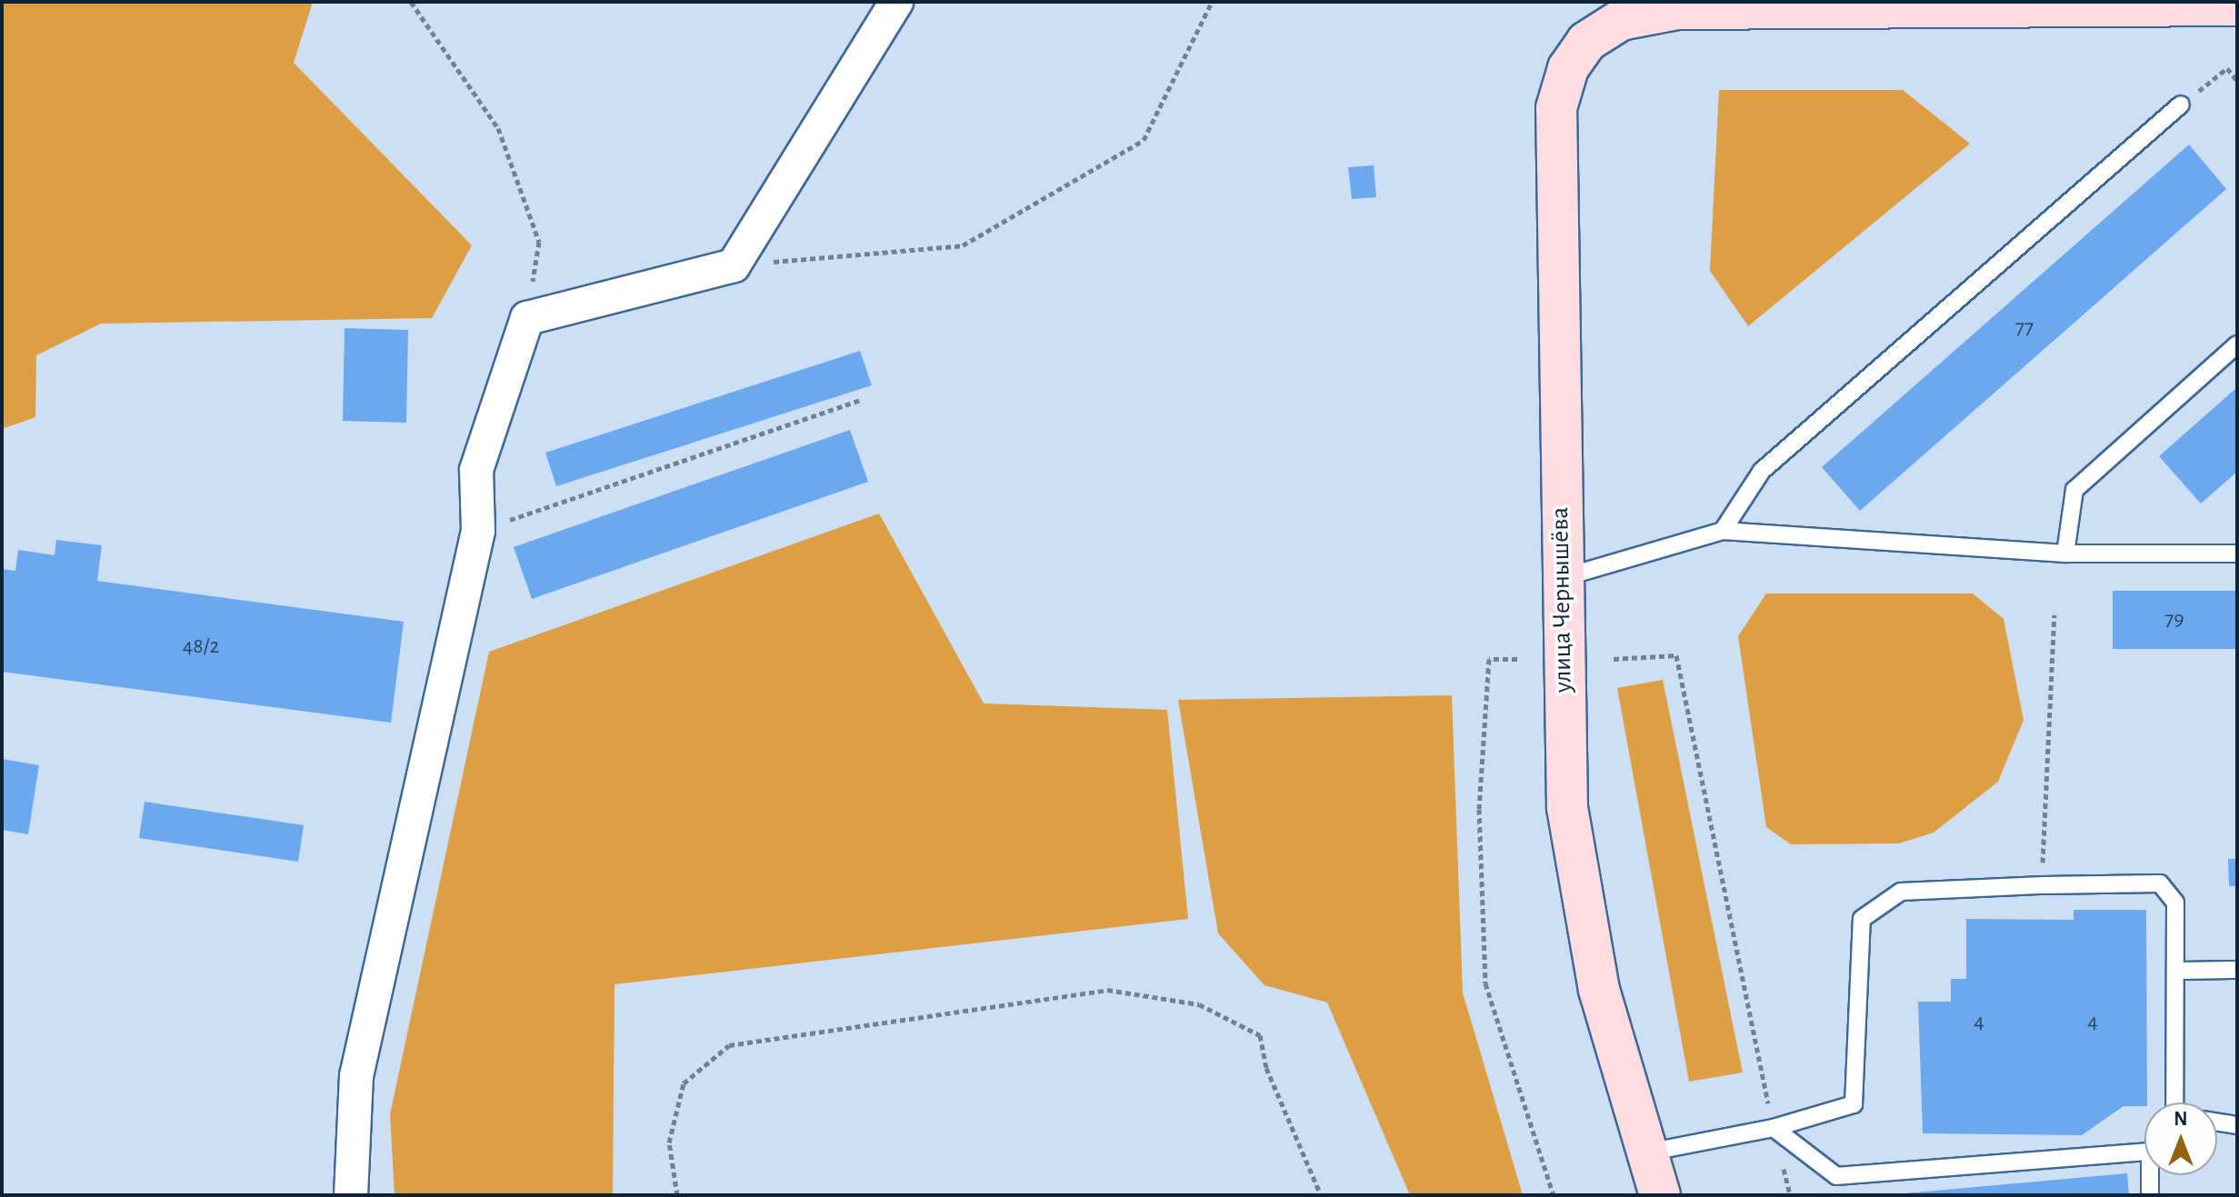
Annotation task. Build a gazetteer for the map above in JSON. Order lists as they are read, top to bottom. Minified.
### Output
{"streets":{"street":["улица Чернышёва"]},"house_numbers":["77","79","48/2","4","4"],"north":"top"}
